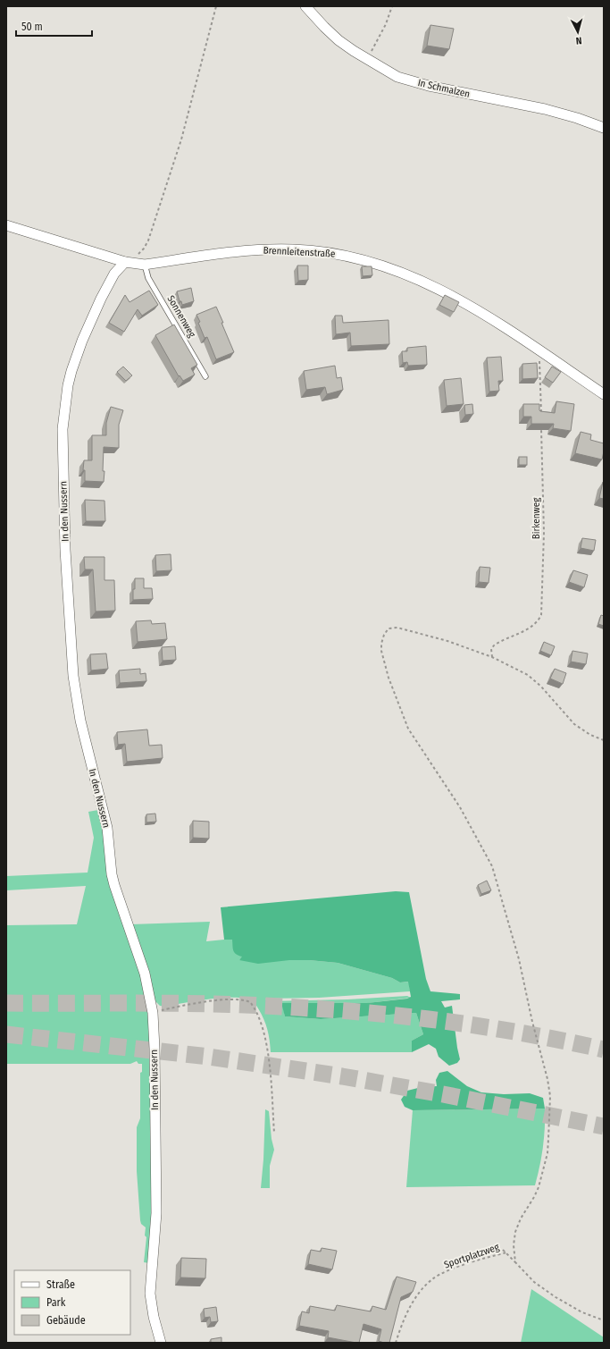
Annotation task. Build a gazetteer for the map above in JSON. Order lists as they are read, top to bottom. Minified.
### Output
{"streets":{"street":["In Schmalzen","Brennleitenstraße","In den Nussern"],"lane":["Sonnenweg"],"path":["Birkenweg","Sportplatzweg"]},"crossings":[["Brennleitenstraße","Sonnenweg"],["Brennleitenstraße","In den Nussern"]],"legend":["Straße","Park","Gebäude"],"scale_bar":"50 m","north":"bottom"}
